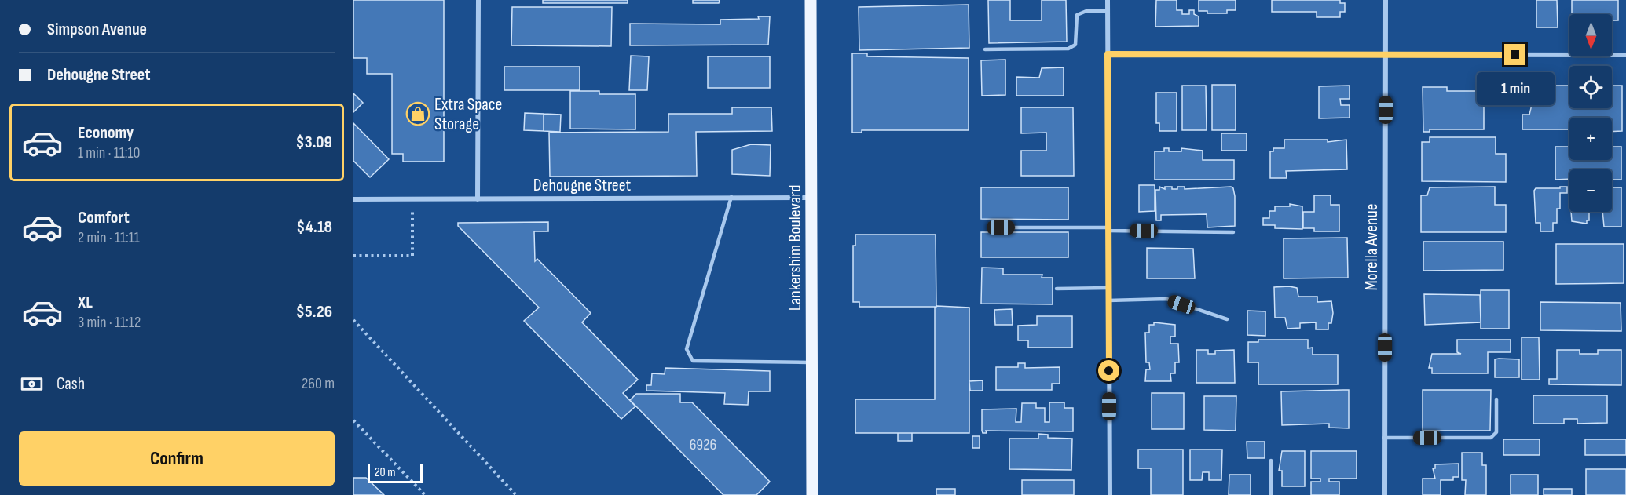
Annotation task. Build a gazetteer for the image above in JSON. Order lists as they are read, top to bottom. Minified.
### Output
{"streets":{"main road":["Lankershim Boulevard"],"street":["Dehougne Street","Morella Avenue"]},"crossings":[["Dehougne Street","Lankershim Boulevard"]],"places":{"shop":["Extra Space Storage"]},"house_numbers":["6926"],"scale_bar":"20 m","north":"bottom","page":{"banner":["Simpson Avenue","Dehougne Street"],"map_buttons":["+","−"],"bubble":"1 min","list":[{"name":"Economy","note":"1 min · 11:10","value":"$3.09"},{"name":"Comfort","note":"2 min · 11:11","value":"$4.18"},{"name":"XL","note":"3 min · 11:12","value":"$5.26"}],"pay":["Cash","260 m"],"buttons":"Confirm","scale":"20 m"}}
